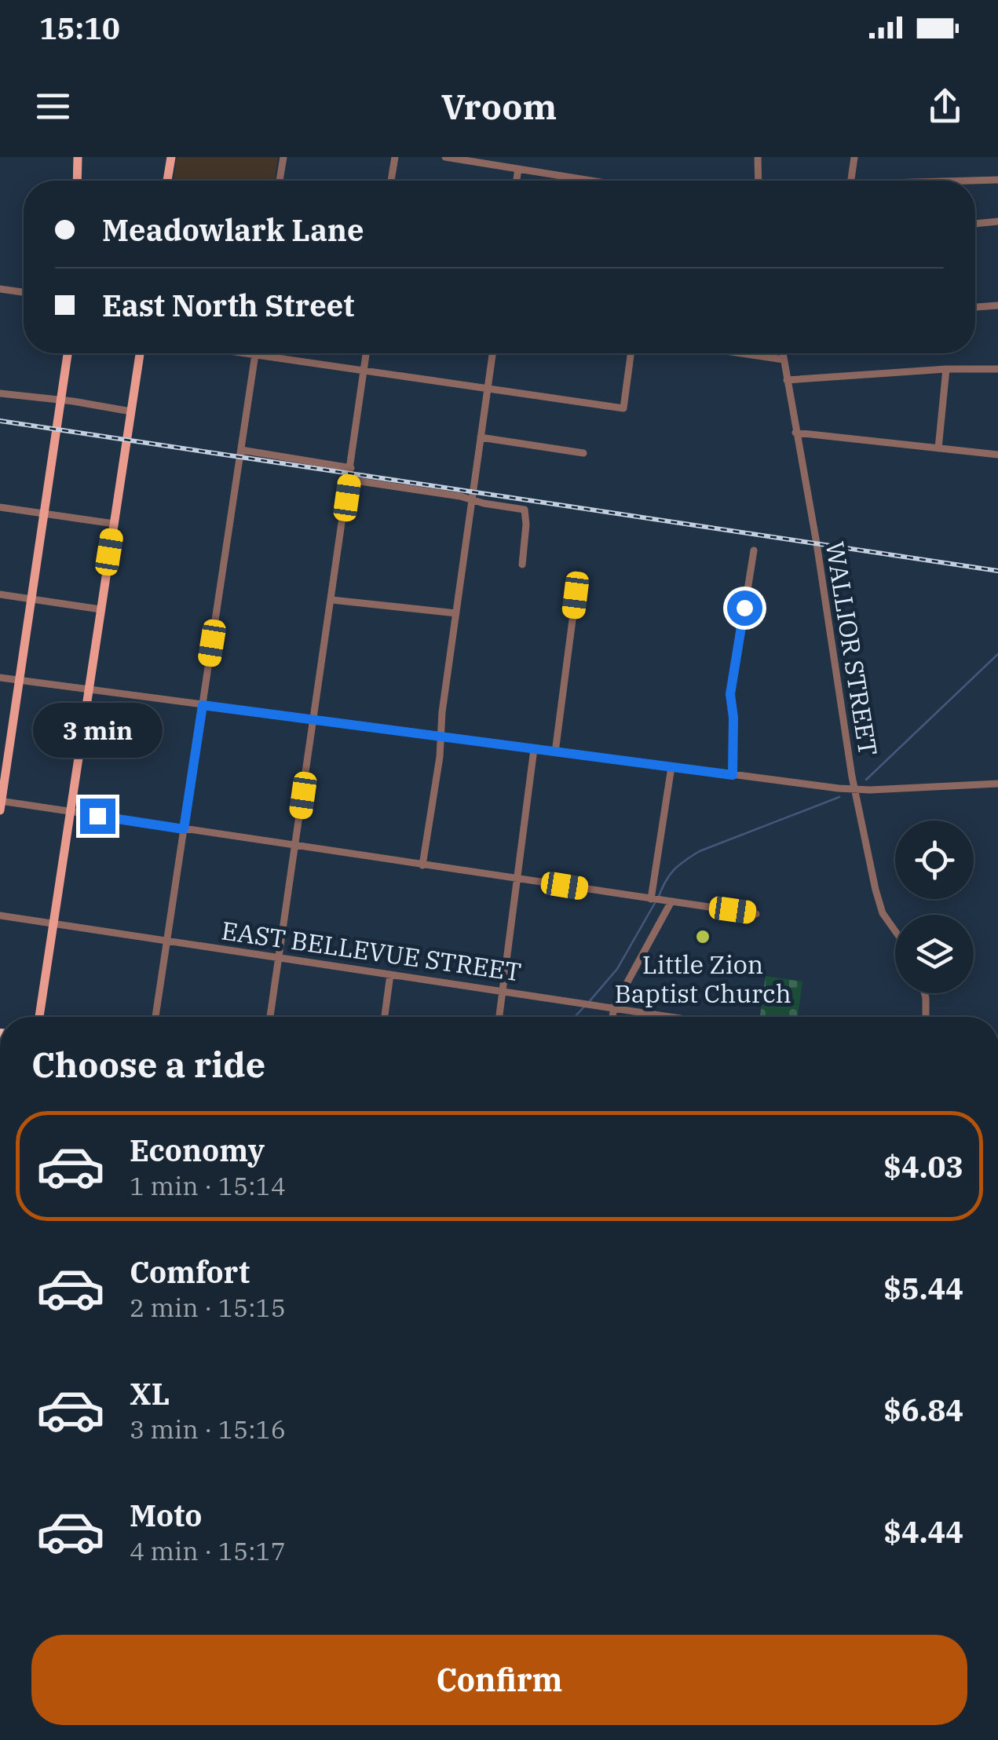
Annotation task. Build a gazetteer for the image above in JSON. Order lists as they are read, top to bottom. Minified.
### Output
{"streets":{"street":["WALLIOR STREET","EAST BELLEVUE STREET"]},"places":["Little Zion Baptist Church"],"page":{"status":"15:10","header":"Vroom","banner":["Meadowlark Lane","East North Street"],"bubble":"3 min","heading":"Choose a ride","list":[{"name":"Economy","note":"1 min · 15:14","value":"$4.03"},{"name":"Comfort","note":"2 min · 15:15","value":"$5.44"},{"name":"XL","note":"3 min · 15:16","value":"$6.84"},{"name":"Moto","note":"4 min · 15:17","value":"$4.44"}],"buttons":"Confirm"}}
